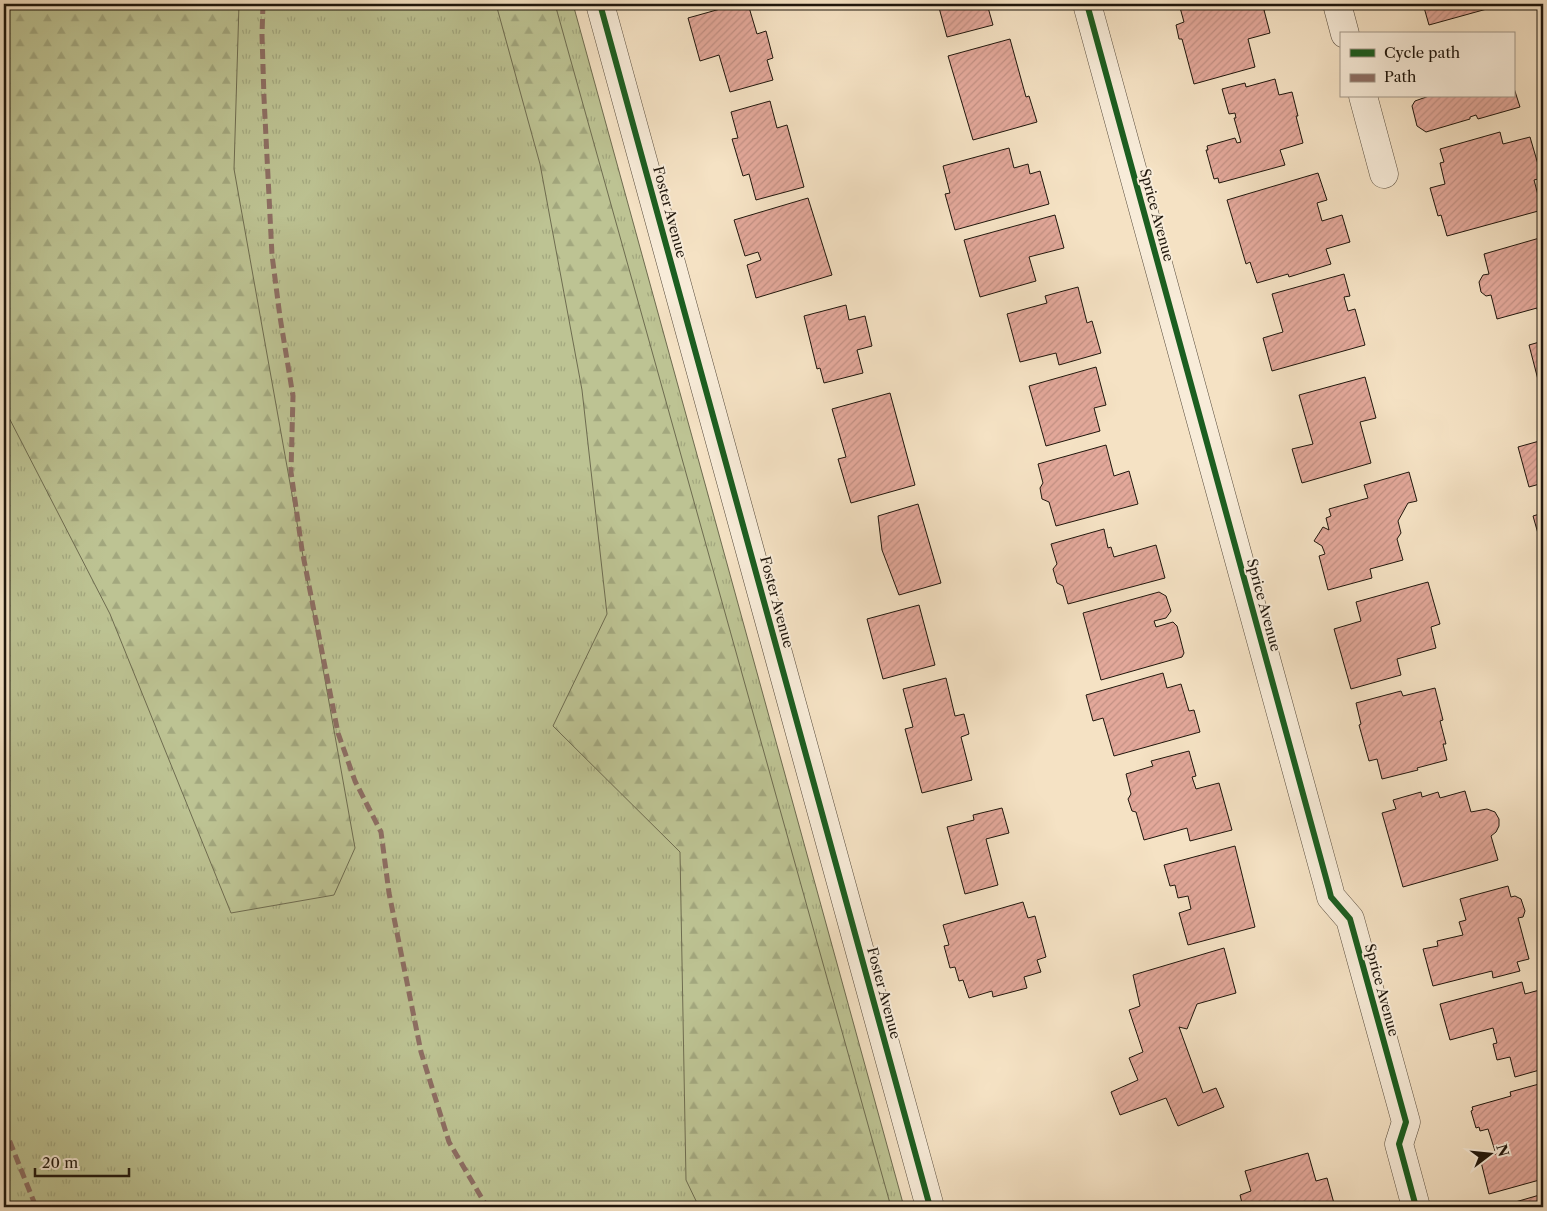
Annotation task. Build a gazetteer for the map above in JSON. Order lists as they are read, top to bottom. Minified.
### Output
{"streets":{"street":["Foster Avenue","Sprice Avenue"]},"legend":["Cycle path","Path"],"scale_bar":"20 m","north":"right"}
